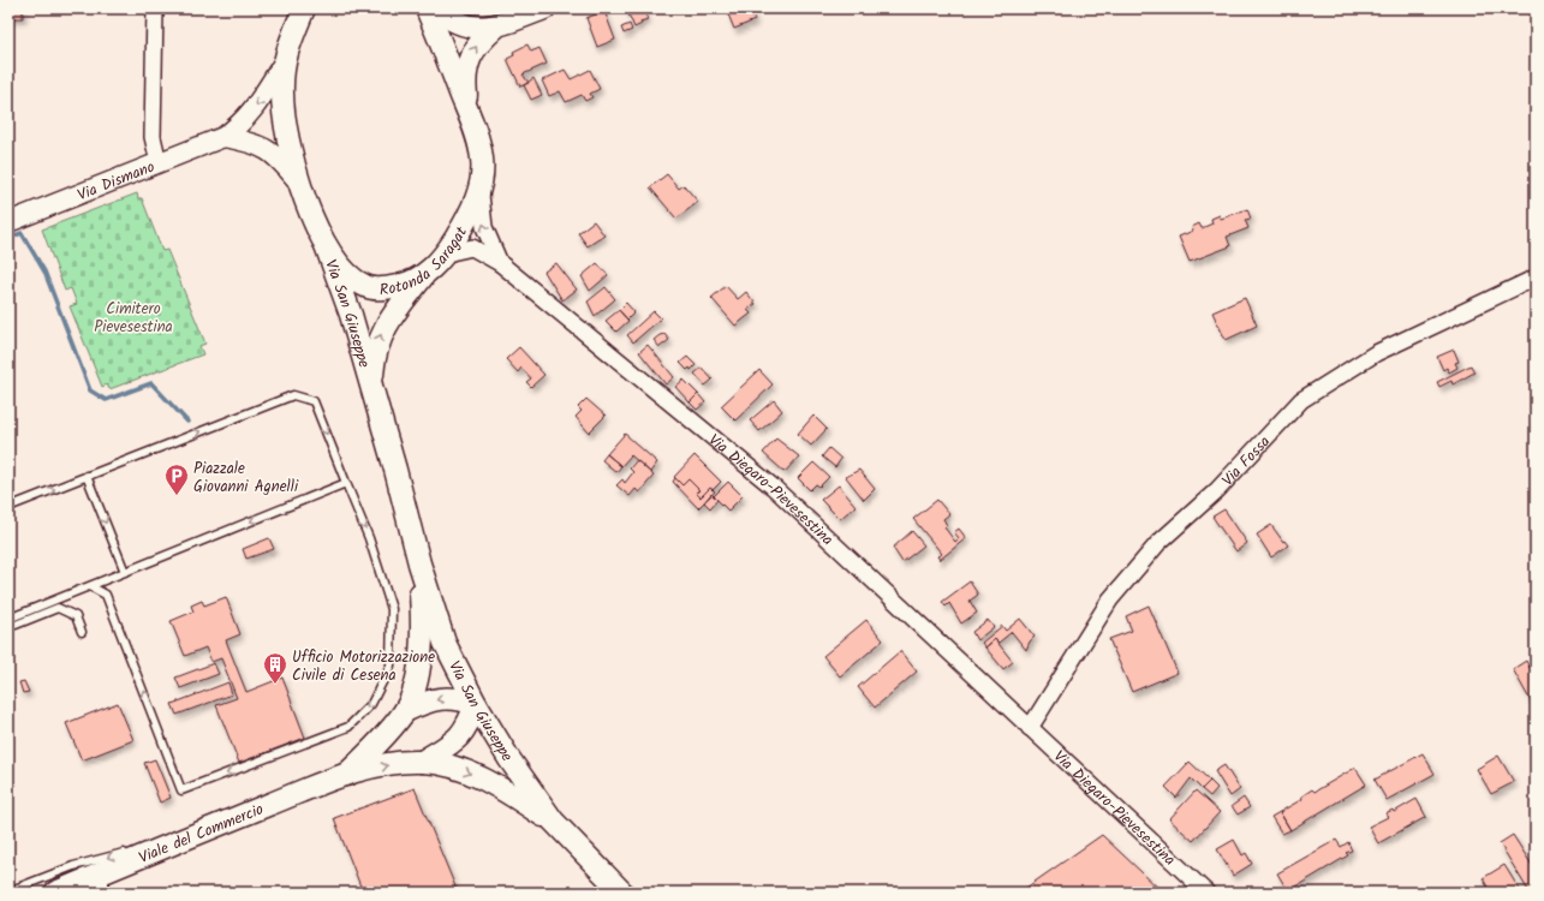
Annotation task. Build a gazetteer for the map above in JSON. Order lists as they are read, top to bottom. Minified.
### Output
{"streets":{"main road":["Rotonda Saragat","Via San Giuseppe","Viale del Commercio"],"street":["Via Dismano","Via Fossa","Via Diegaro-Pievesestina"]},"crossings":[["Via Dismano","Rotonda Saragat"],["Rotonda Saragat","Via San Giuseppe"],["Rotonda Saragat","Via Diegaro-Pievesestina"],["Via San Giuseppe","Viale del Commercio"],["Via Fossa","Via Diegaro-Pievesestina"]],"parks":["Cimitero Pievesestina"],"places":{"parking":["Piazzale Giovanni Agnelli"],"building":["Ufficio Motorizzazione Civile di Cesena"]}}
